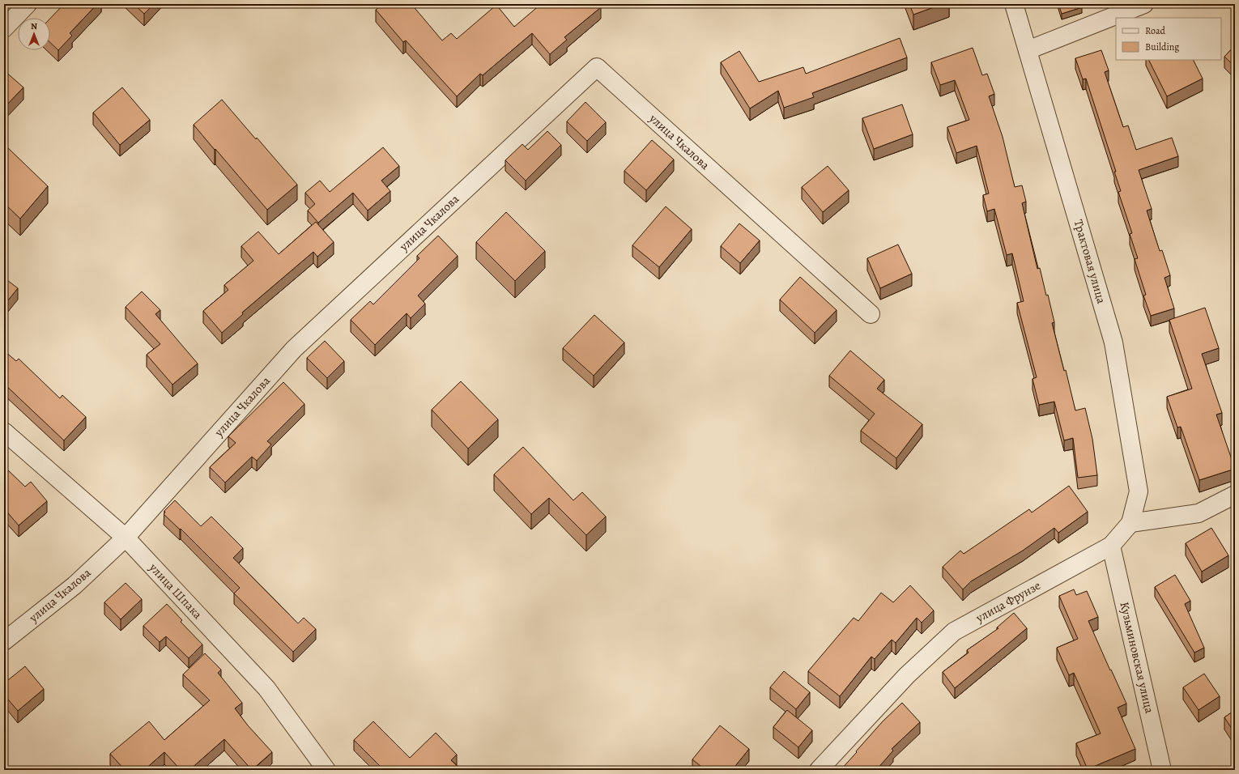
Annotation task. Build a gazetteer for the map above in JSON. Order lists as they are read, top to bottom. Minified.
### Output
{"streets":{"street":["улица Чкалова","Трактовая улица","улица Шпака","улица Фрунзе","Кузьминовская улица"]},"crossings":[["улица Чкалова","улица Шпака"],["Трактовая улица","улица Фрунзе"],["улица Фрунзе","Кузьминовская улица"]],"legend":["Road","Building"],"north":"top"}
